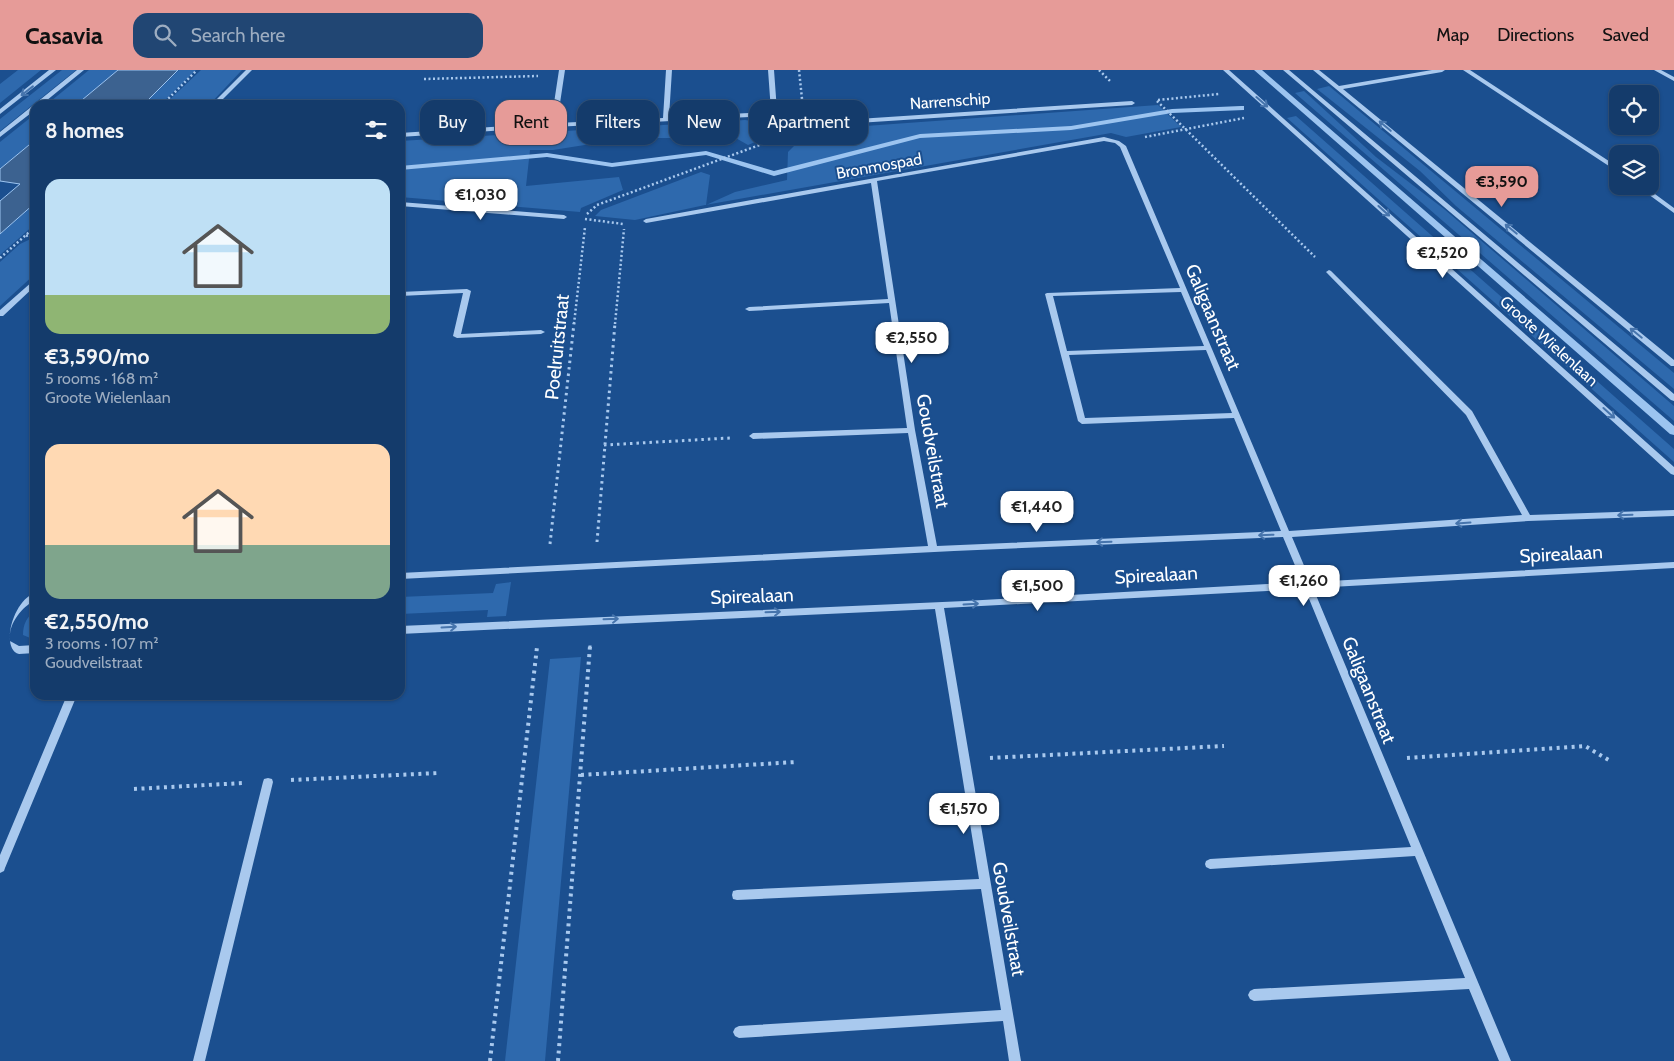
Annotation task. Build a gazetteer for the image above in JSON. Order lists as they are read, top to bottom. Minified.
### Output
{"streets":{"street":["Narrenschip","Bronmospad","Galigaanstraat","Groote Wielenlaan","Goudveilstraat","Spirealaan"],"path":["Poelruitstraat"]},"crossings":[["Bronmospad","Galigaanstraat"],["Bronmospad","Goudveilstraat"],["Galigaanstraat","Spirealaan"],["Poelruitstraat","Spirealaan"],["Goudveilstraat","Spirealaan"]],"page":{"header":"Casavia","search":"Search here","nav":["Map","Directions","Saved"],"chip":["Buy","Rent","Filters","New","Apartment"],"heading":"8 homes","list":[{"name":"€3,590/mo","note":"5 rooms · 168 m² · Groote Wielenlaan"},{"name":"€2,550/mo","note":"3 rooms · 107 m² · Goudveilstraat"}],"price":["€3,590","€1,030","€2,520","€2,550","€1,440","€1,260","€1,500","€1,570"]}}
